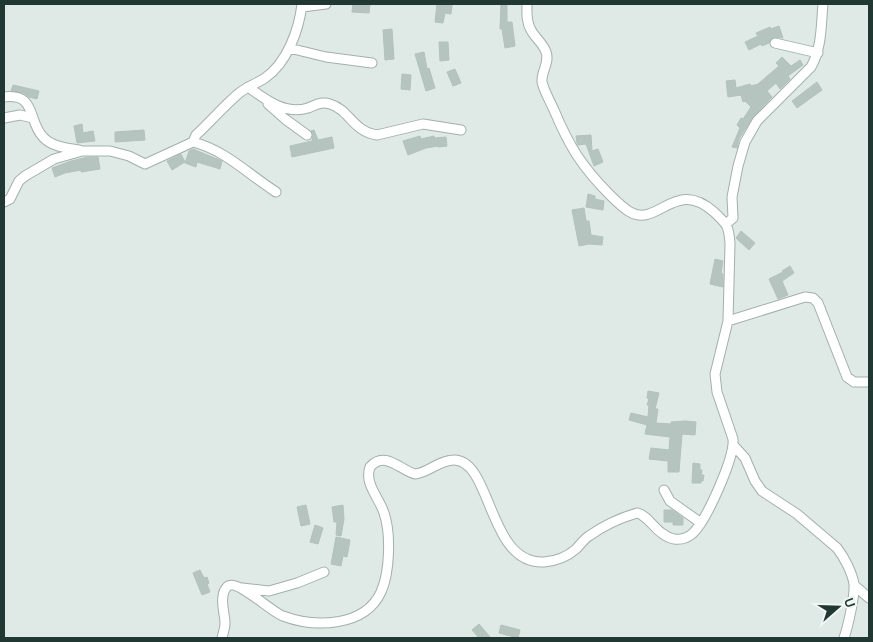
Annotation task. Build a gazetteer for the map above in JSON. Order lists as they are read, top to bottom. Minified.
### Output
{"north":"right"}
